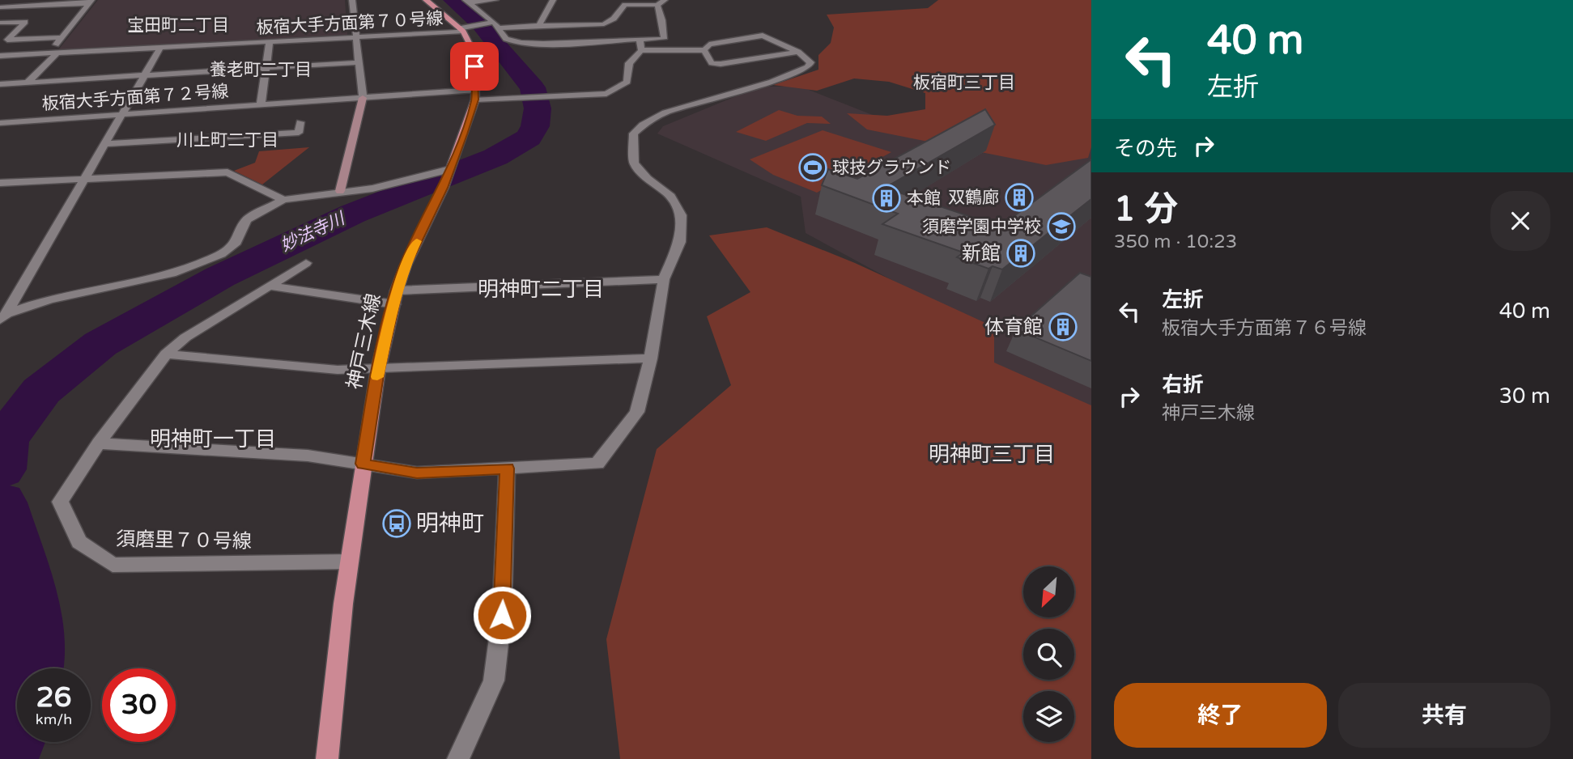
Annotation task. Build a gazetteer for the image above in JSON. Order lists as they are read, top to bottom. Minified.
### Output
{"streets":{"main road":["神戸三木線"],"street":["板宿大手方面第７０号線","板宿大手方面第７２号線","須磨里７０号線"]},"crossings":[["板宿大手方面第７０号線","神戸三木線"],["板宿大手方面第７２号線","神戸三木線"],["神戸三木線","須磨里７０号線"]],"districts":["宝田町二丁目","養老町二丁目","板宿町三丁目","川上町二丁目","明神町二丁目","明神町一丁目","明神町三丁目"],"water":["妙法寺川"],"places":{"sports":["球技グラウンド"],"building":["双鶴廊","本館","新館","体育館"],"school or university":["須磨学園中学校"],"bus stop":["明神町"]},"north":"bottom left","page":{"turn":["40 m","左折"],"then":"その先","heading":["1 分","350 m · 10:23"],"list":[{"name":"左折","note":"板宿大手方面第７６号線","value":"40 m"},{"name":"右折","note":"神戸三木線","value":"30 m"}],"speed":"26 km/h","limit":"30","buttons":["終了","共有"]}}
